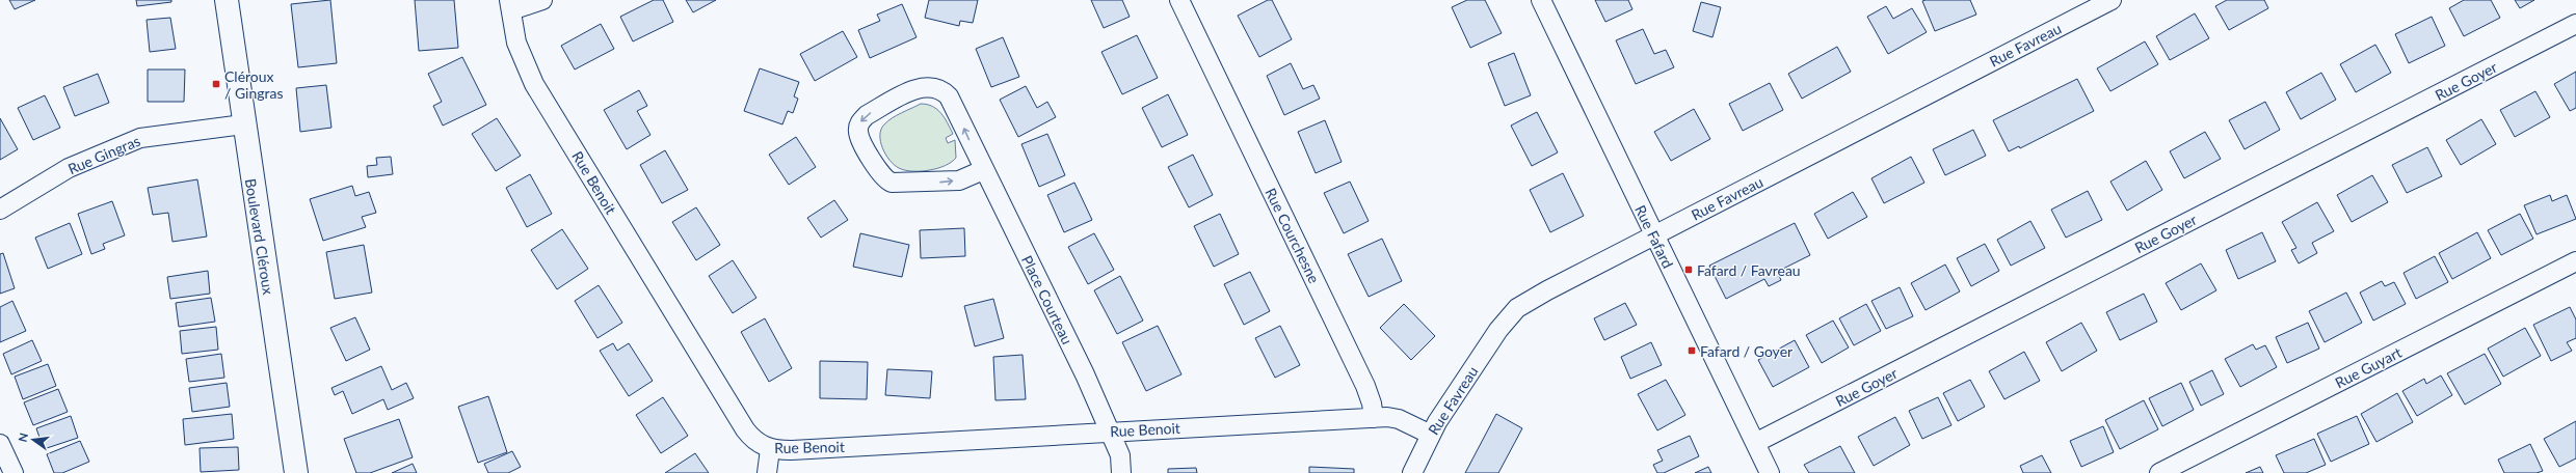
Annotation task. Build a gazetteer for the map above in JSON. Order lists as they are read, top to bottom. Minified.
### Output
{"streets":{"street":["Rue Favreau","Rue Goyer","Rue Gingras","Rue Benoit","Rue Courchesne","Boulevard Cléroux","Rue Fafard","Place Courteau","Rue Guyart"]},"crossings":[["Rue Favreau","Rue Fafard"],["Rue Goyer","Rue Fafard"],["Rue Gingras","Boulevard Cléroux"],["Rue Benoit","Rue Courchesne"],["Rue Benoit","Place Courteau"]],"places":{"transit":["Cléroux / Gingras","Fafard / Favreau","Fafard / Goyer"]},"north":"left"}
